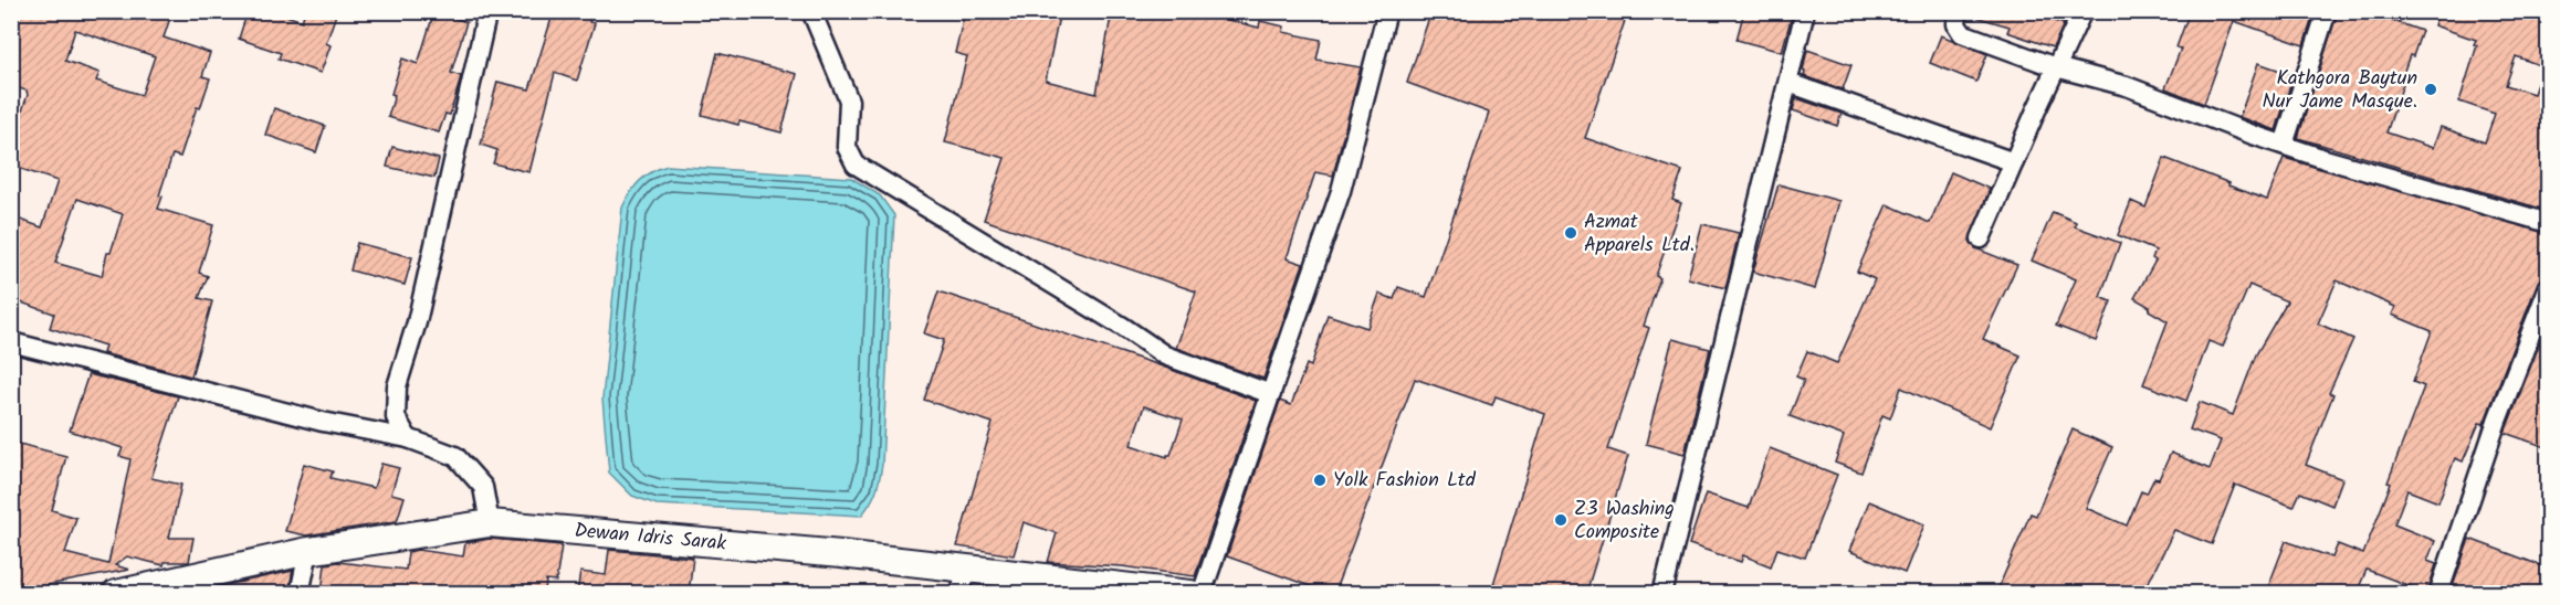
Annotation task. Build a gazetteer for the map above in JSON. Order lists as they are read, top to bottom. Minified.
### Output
{"streets":{"main road":["Dewan Idris Sarak"]},"places":["Kathgora Baytun Nur Jame Masque.","Azmat Apparels Ltd.","Yolk Fashion Ltd","Z3 Washing Composite"]}
